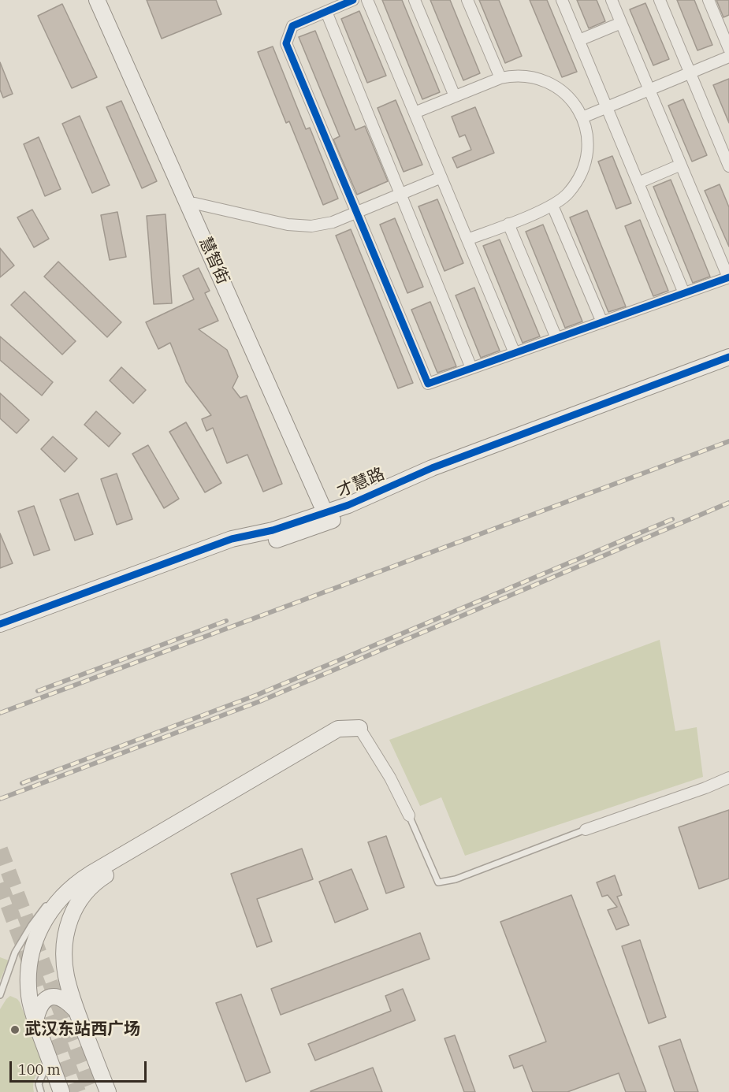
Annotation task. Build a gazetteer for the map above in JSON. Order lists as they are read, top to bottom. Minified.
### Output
{"streets":{"street":["慧智街","才慧路"]},"crossings":[["慧智街","才慧路"]],"places":["武汉东站西广场"],"scale_bar":"100 m"}
